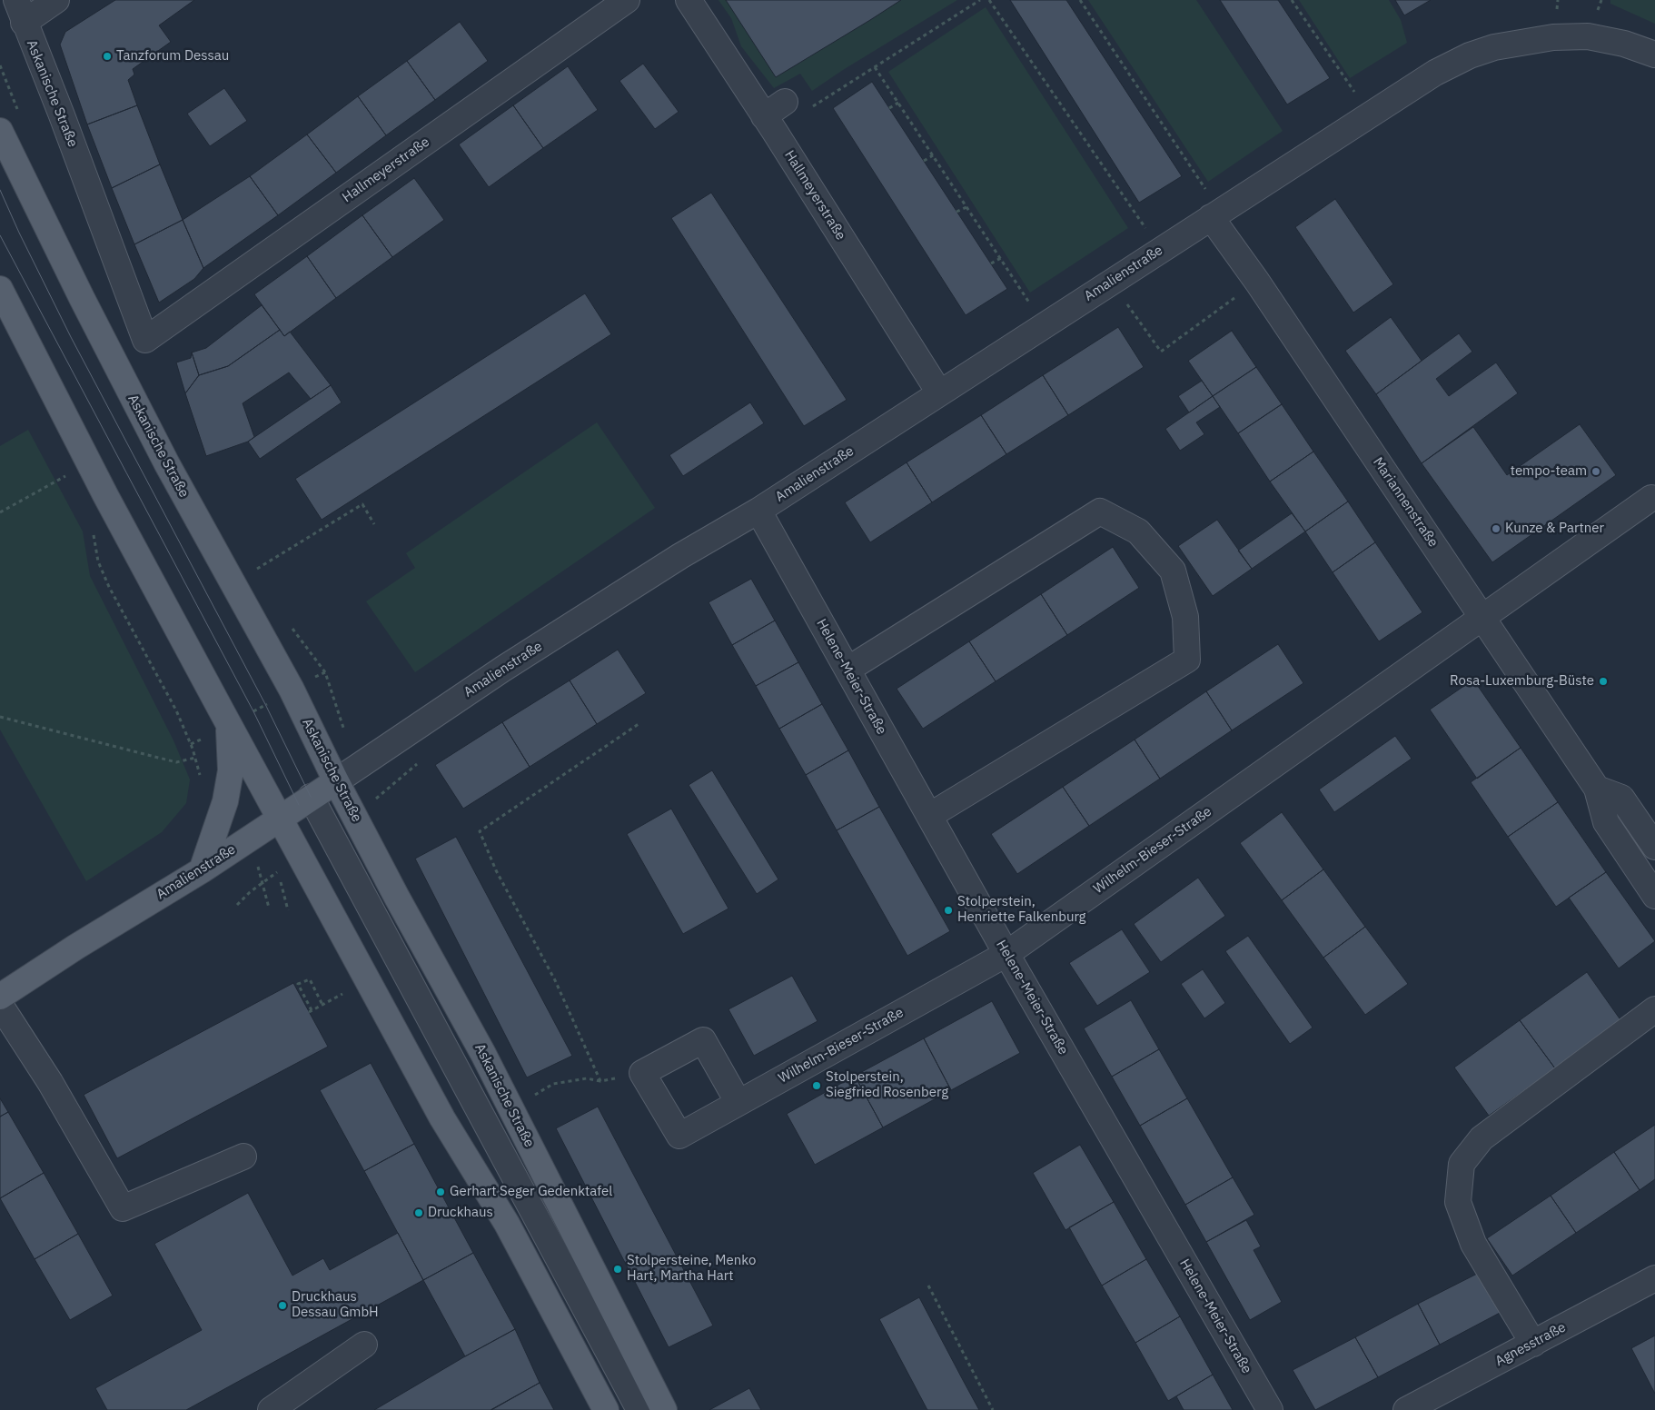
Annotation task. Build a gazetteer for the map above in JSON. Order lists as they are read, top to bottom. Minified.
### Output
{"streets":{"main road":["Askanische Straße","Amalienstraße"],"street":["Hallmeyerstraße","Mariannenstraße","Helene-Meier-Straße","Wilhelm-Bieser-Straße","Agnesstraße"]},"crossings":[["Askanische Straße","Hallmeyerstraße"],["Askanische Straße","Amalienstraße"],["Hallmeyerstraße","Amalienstraße"],["Amalienstraße","Mariannenstraße"],["Amalienstraße","Helene-Meier-Straße"],["Mariannenstraße","Wilhelm-Bieser-Straße"],["Helene-Meier-Straße","Wilhelm-Bieser-Straße"]],"places":["Tanzforum Dessau","tempo-team","Kunze & Partner","Rosa-Luxemburg-Büste","Stolperstein, Henriette Falkenburg","Stolperstein, Siegfried Rosenberg","Gerhart Seger Gedenktafel","Druckhaus","Stolpersteine, Menko Hart, Martha Hart","Druckhaus Dessau GmbH"]}
